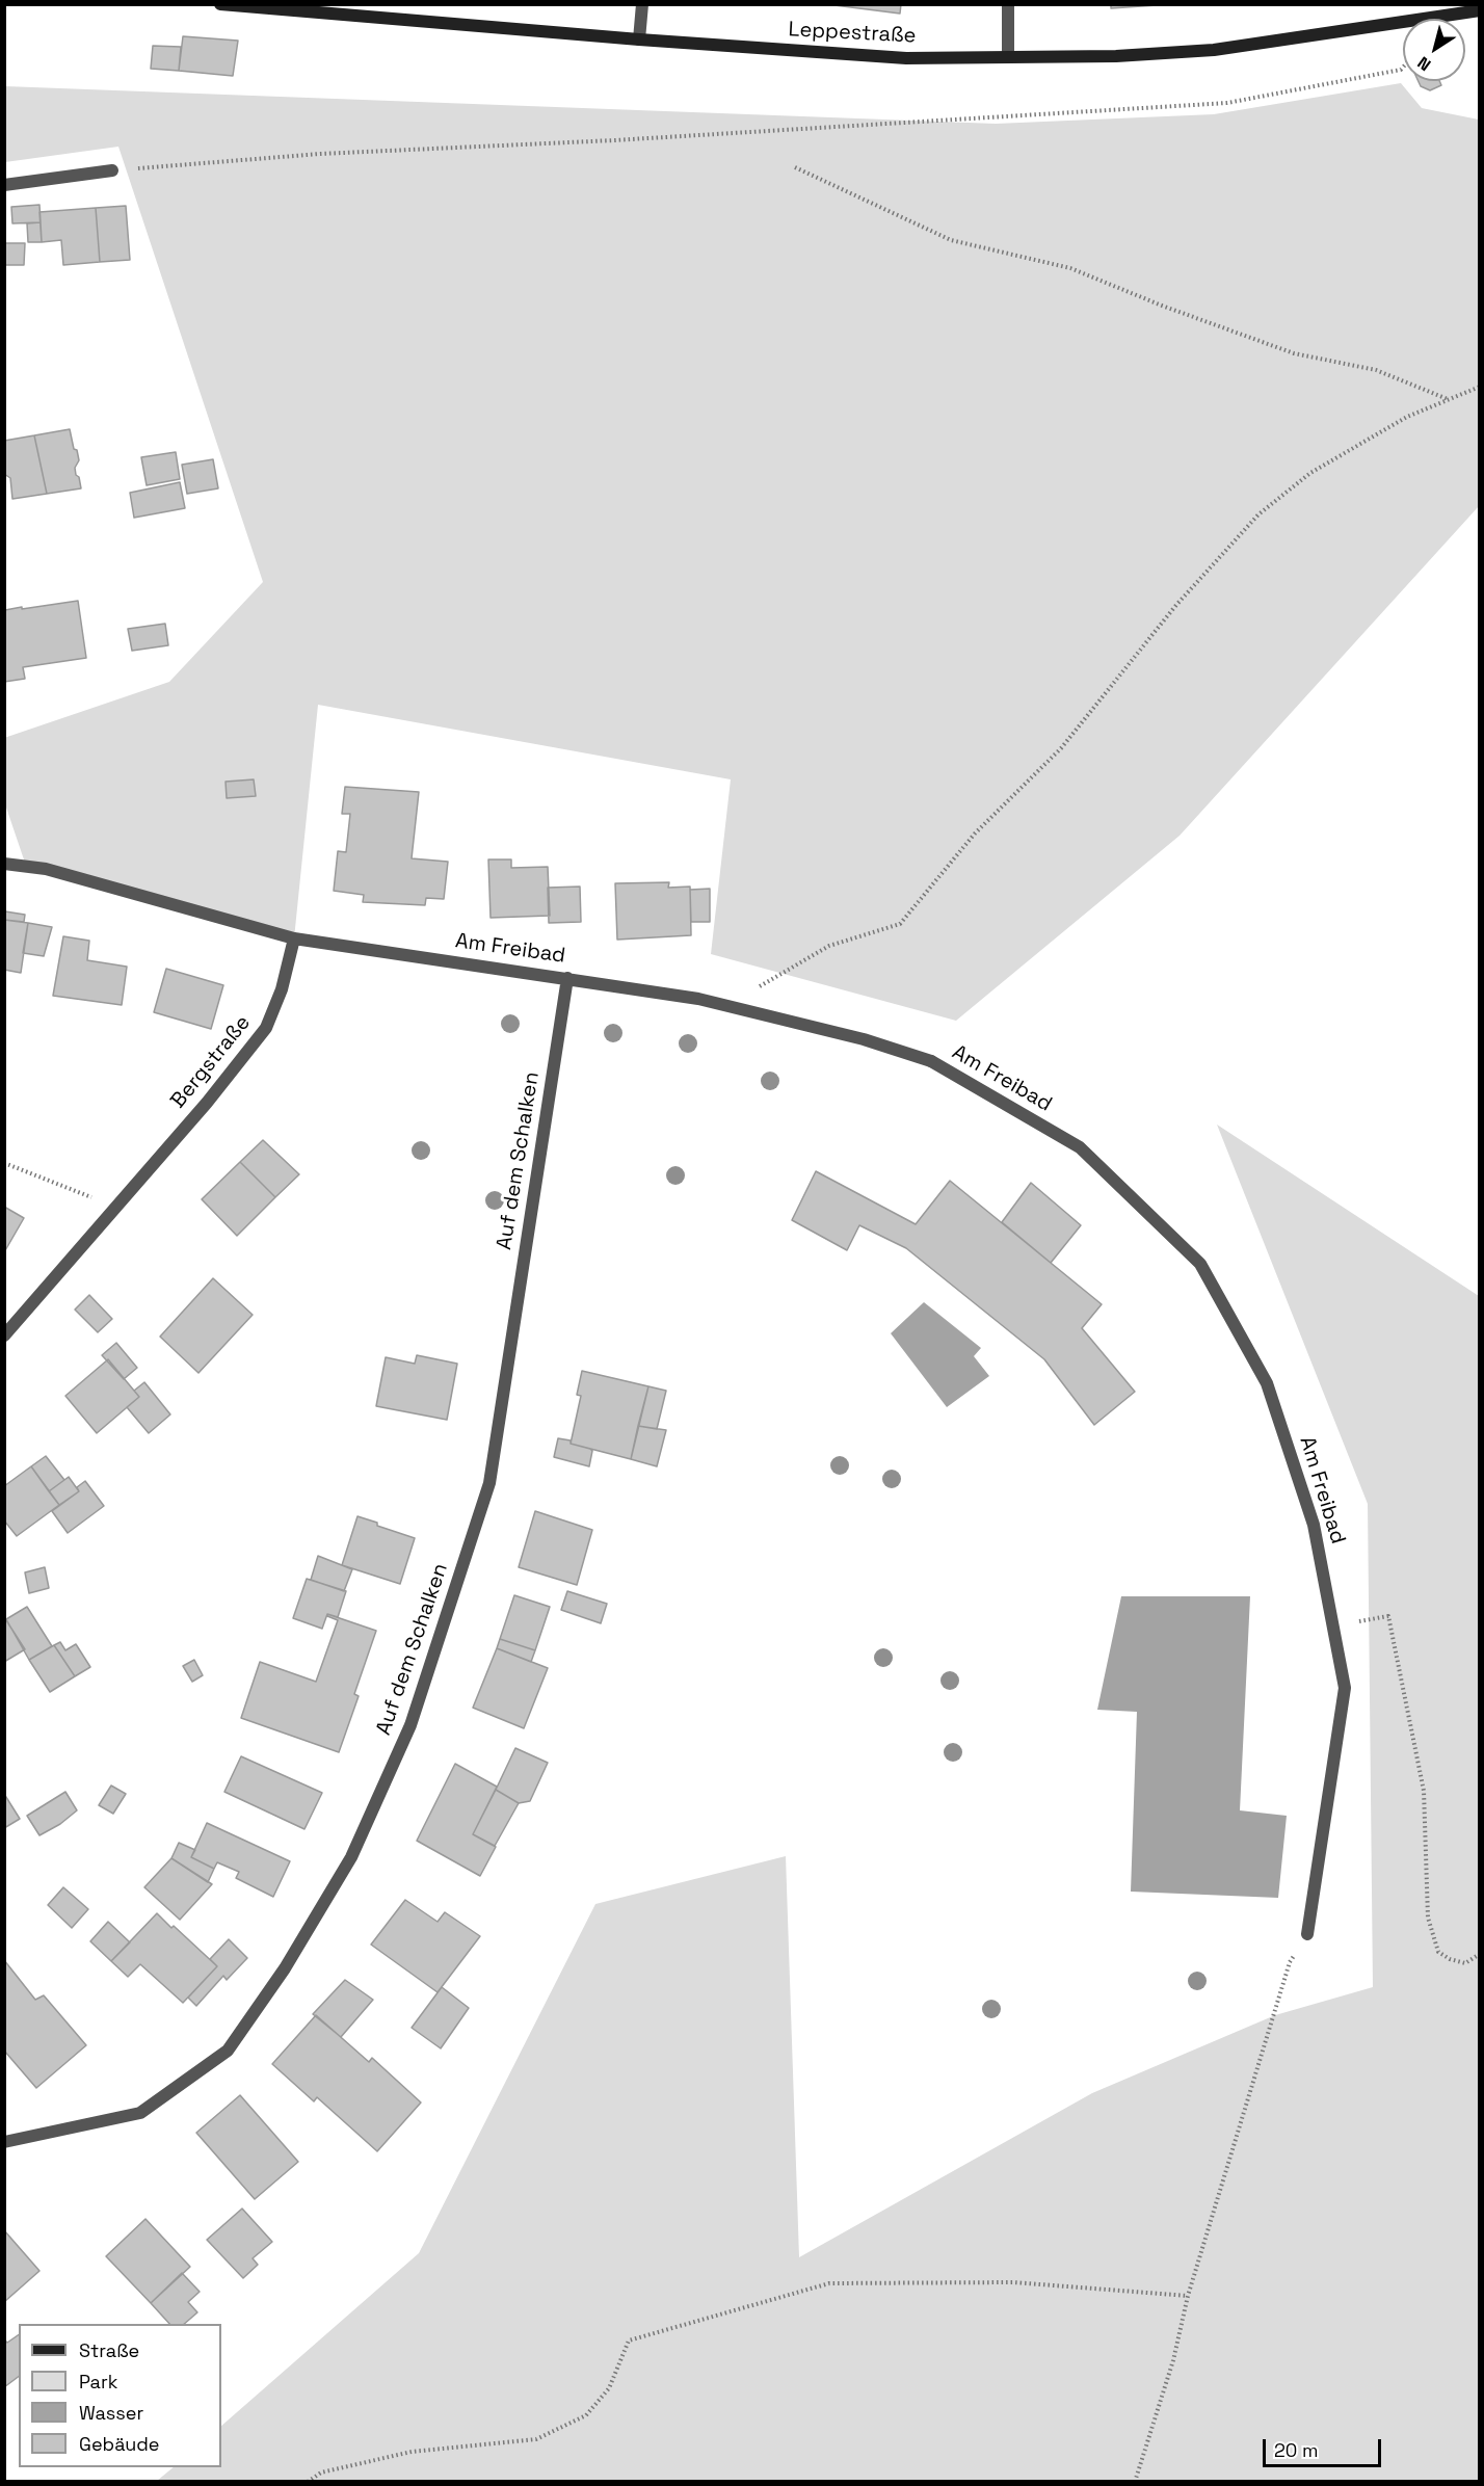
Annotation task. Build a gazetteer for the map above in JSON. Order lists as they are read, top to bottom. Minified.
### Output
{"streets":{"main road":["Leppestraße"],"street":["Am Freibad","Bergstraße","Auf dem Schalken"]},"crossings":[["Am Freibad","Bergstraße"],["Am Freibad","Auf dem Schalken"]],"legend":["Straße","Park","Wasser","Gebäude"],"scale_bar":"20 m","north":"bottom left"}
